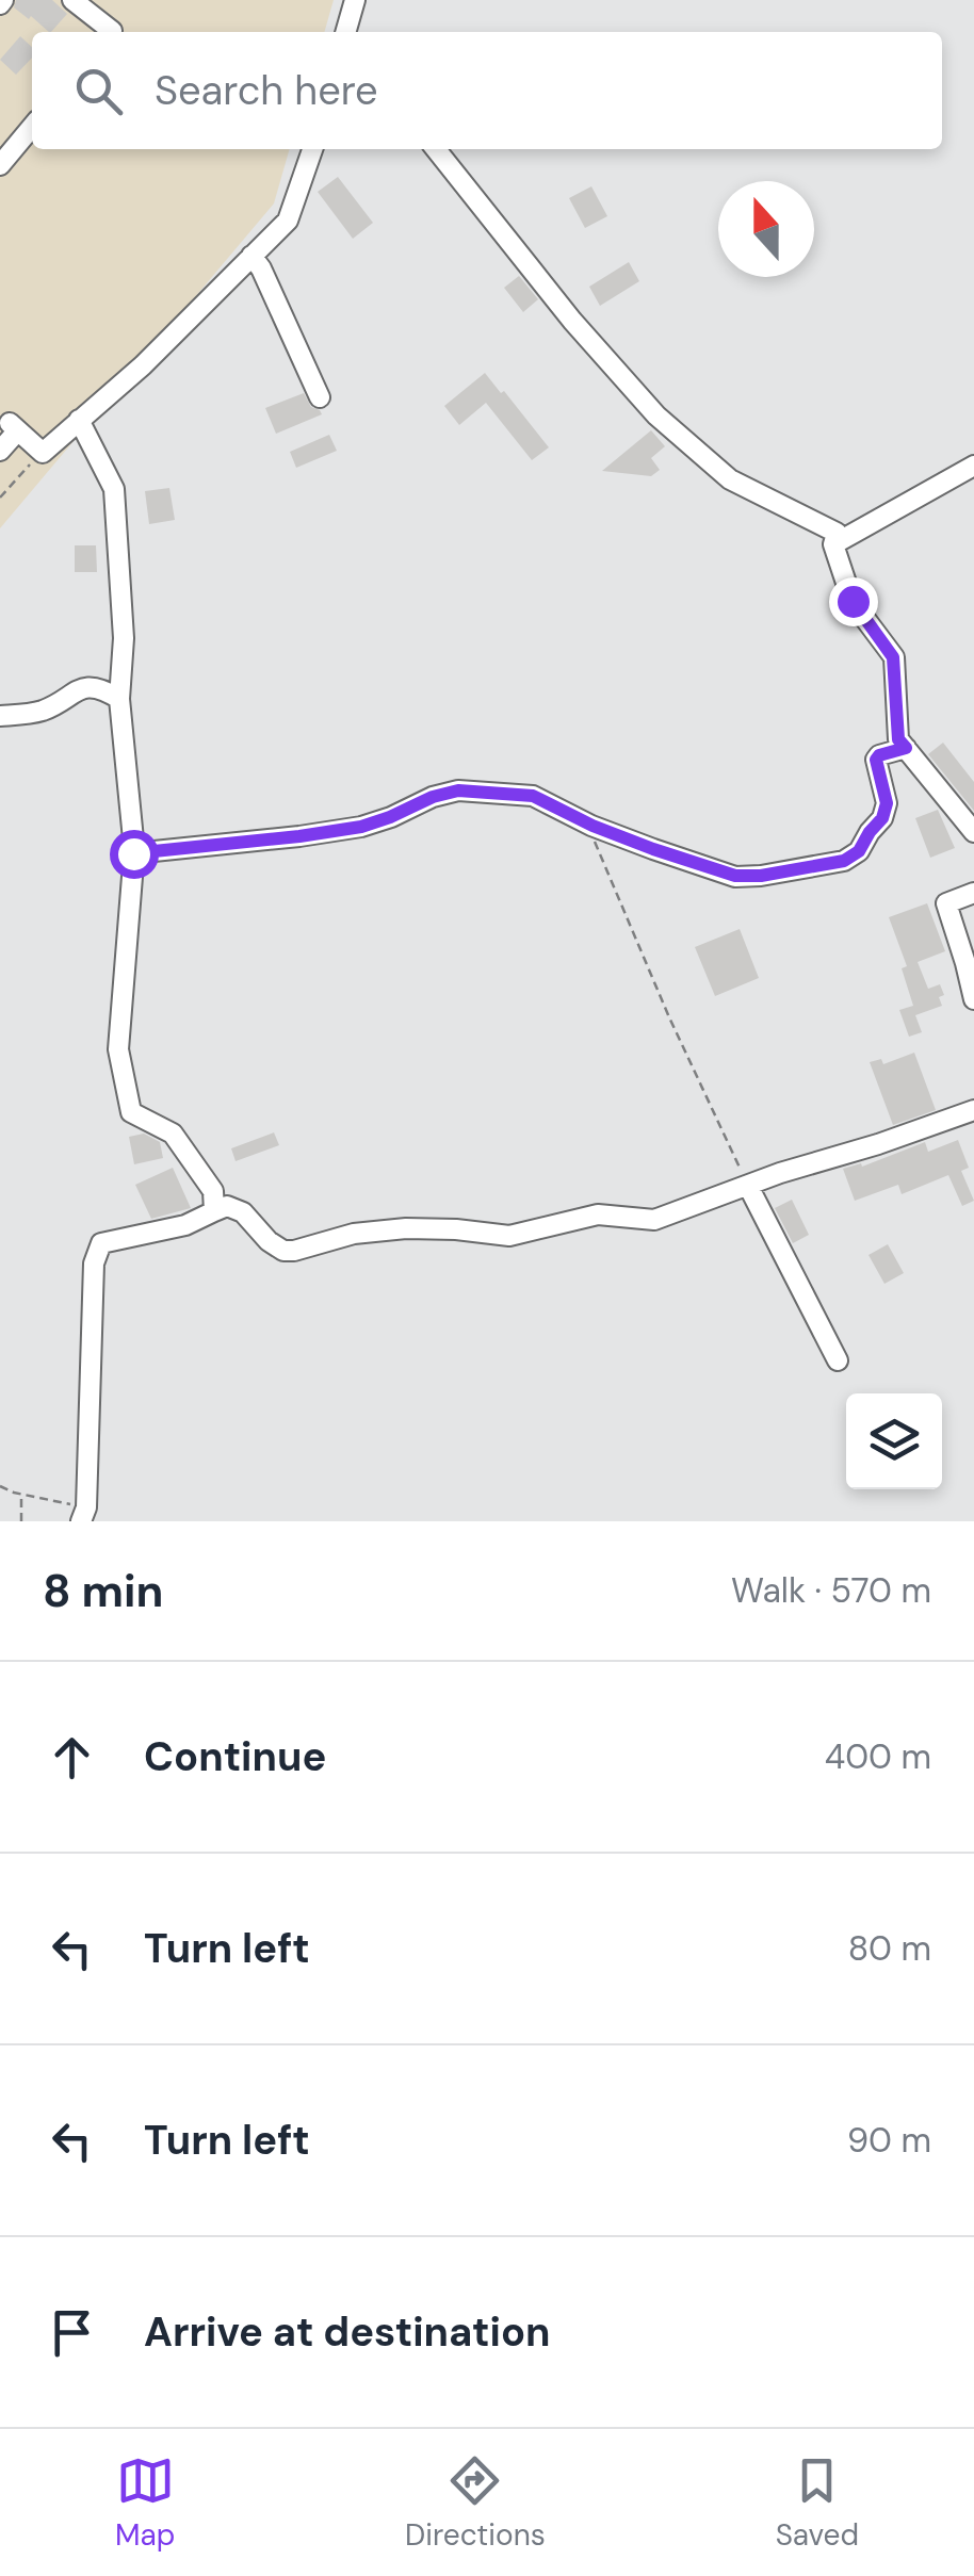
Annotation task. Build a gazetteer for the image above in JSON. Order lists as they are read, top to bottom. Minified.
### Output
{"north":"top","page":{"search":"Search here","heading":["8 min","Walk · 570 m"],"list":[["Continue","400 m"],["Turn left","80 m"],["Turn left","90 m"],"Arrive at destination"],"nav":["Map","Directions","Saved"]}}
